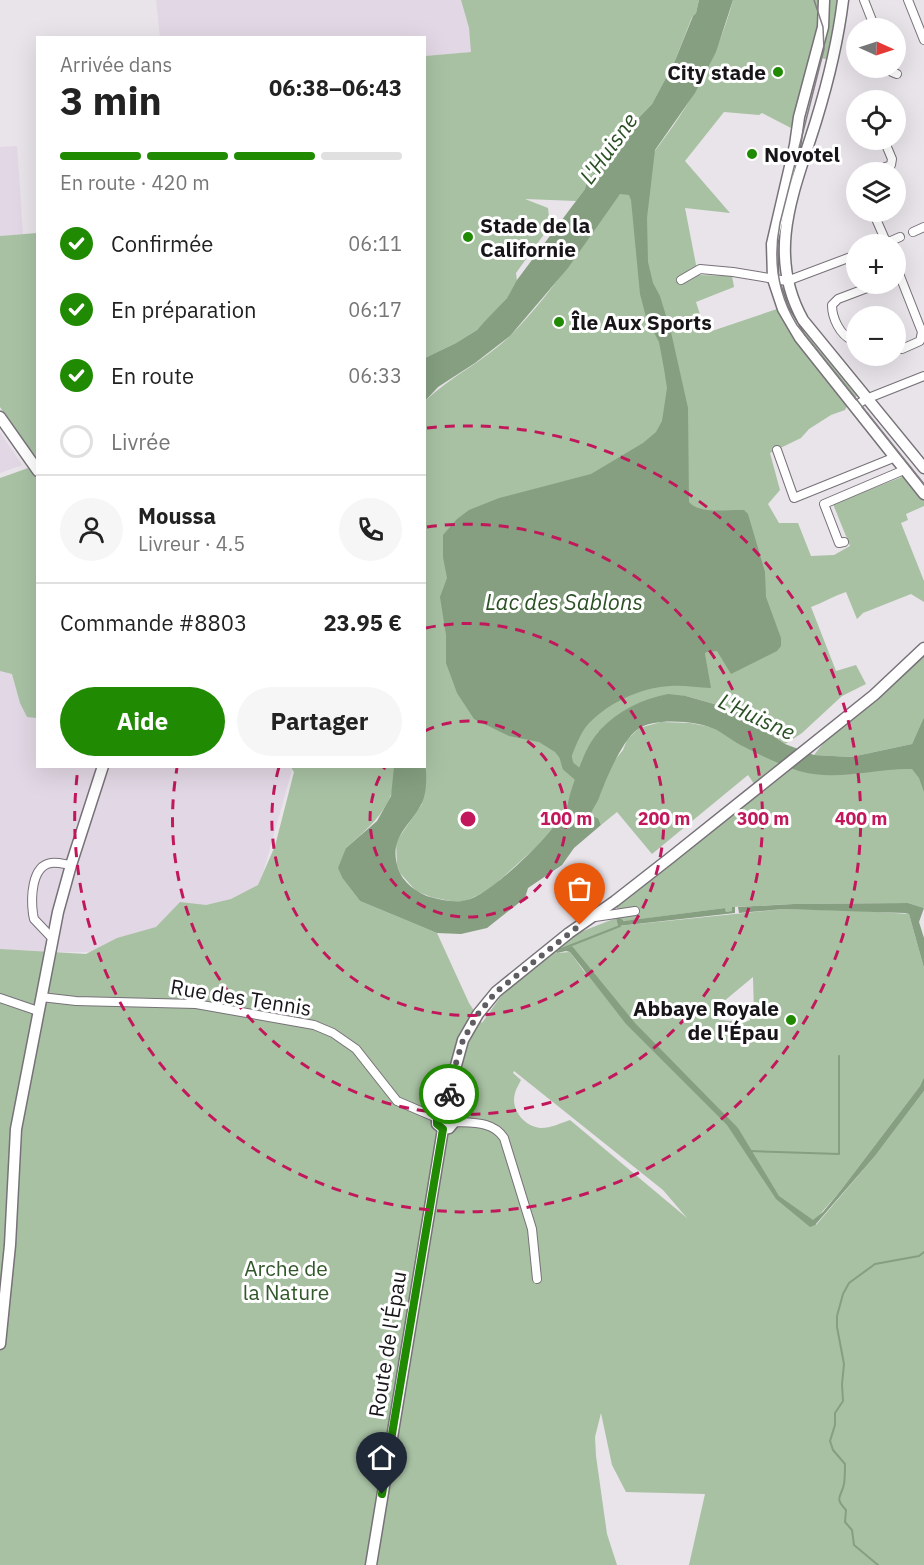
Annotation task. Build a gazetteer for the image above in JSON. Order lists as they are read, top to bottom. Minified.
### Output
{"streets":{"street":["Rue des Tennis","Route de l'Épau"]},"crossings":[["Rue des Tennis","Route de l'Épau"]],"water":["L'Huisne","Lac des Sablons"],"parks":["Arche de la Nature"],"places":["City stade","Novotel","Stade de la Californie","Île Aux Sports","Abbaye Royale de l'Épau"],"north":"right","page":{"map_buttons":["+","−"],"heading":["3 min","Arrivée dans","06:38–06:43"],"panel":["Moussa","Livreur · 4.5","Commande #8803","23.95 €"],"bar":"En route · 420 m","list":[["Confirmée","06:11"],["En préparation","06:17"],["En route","06:33"],"Livrée"],"buttons":["Aide","Partager"]},"rings":["100 m","200 m","300 m","400 m"]}
